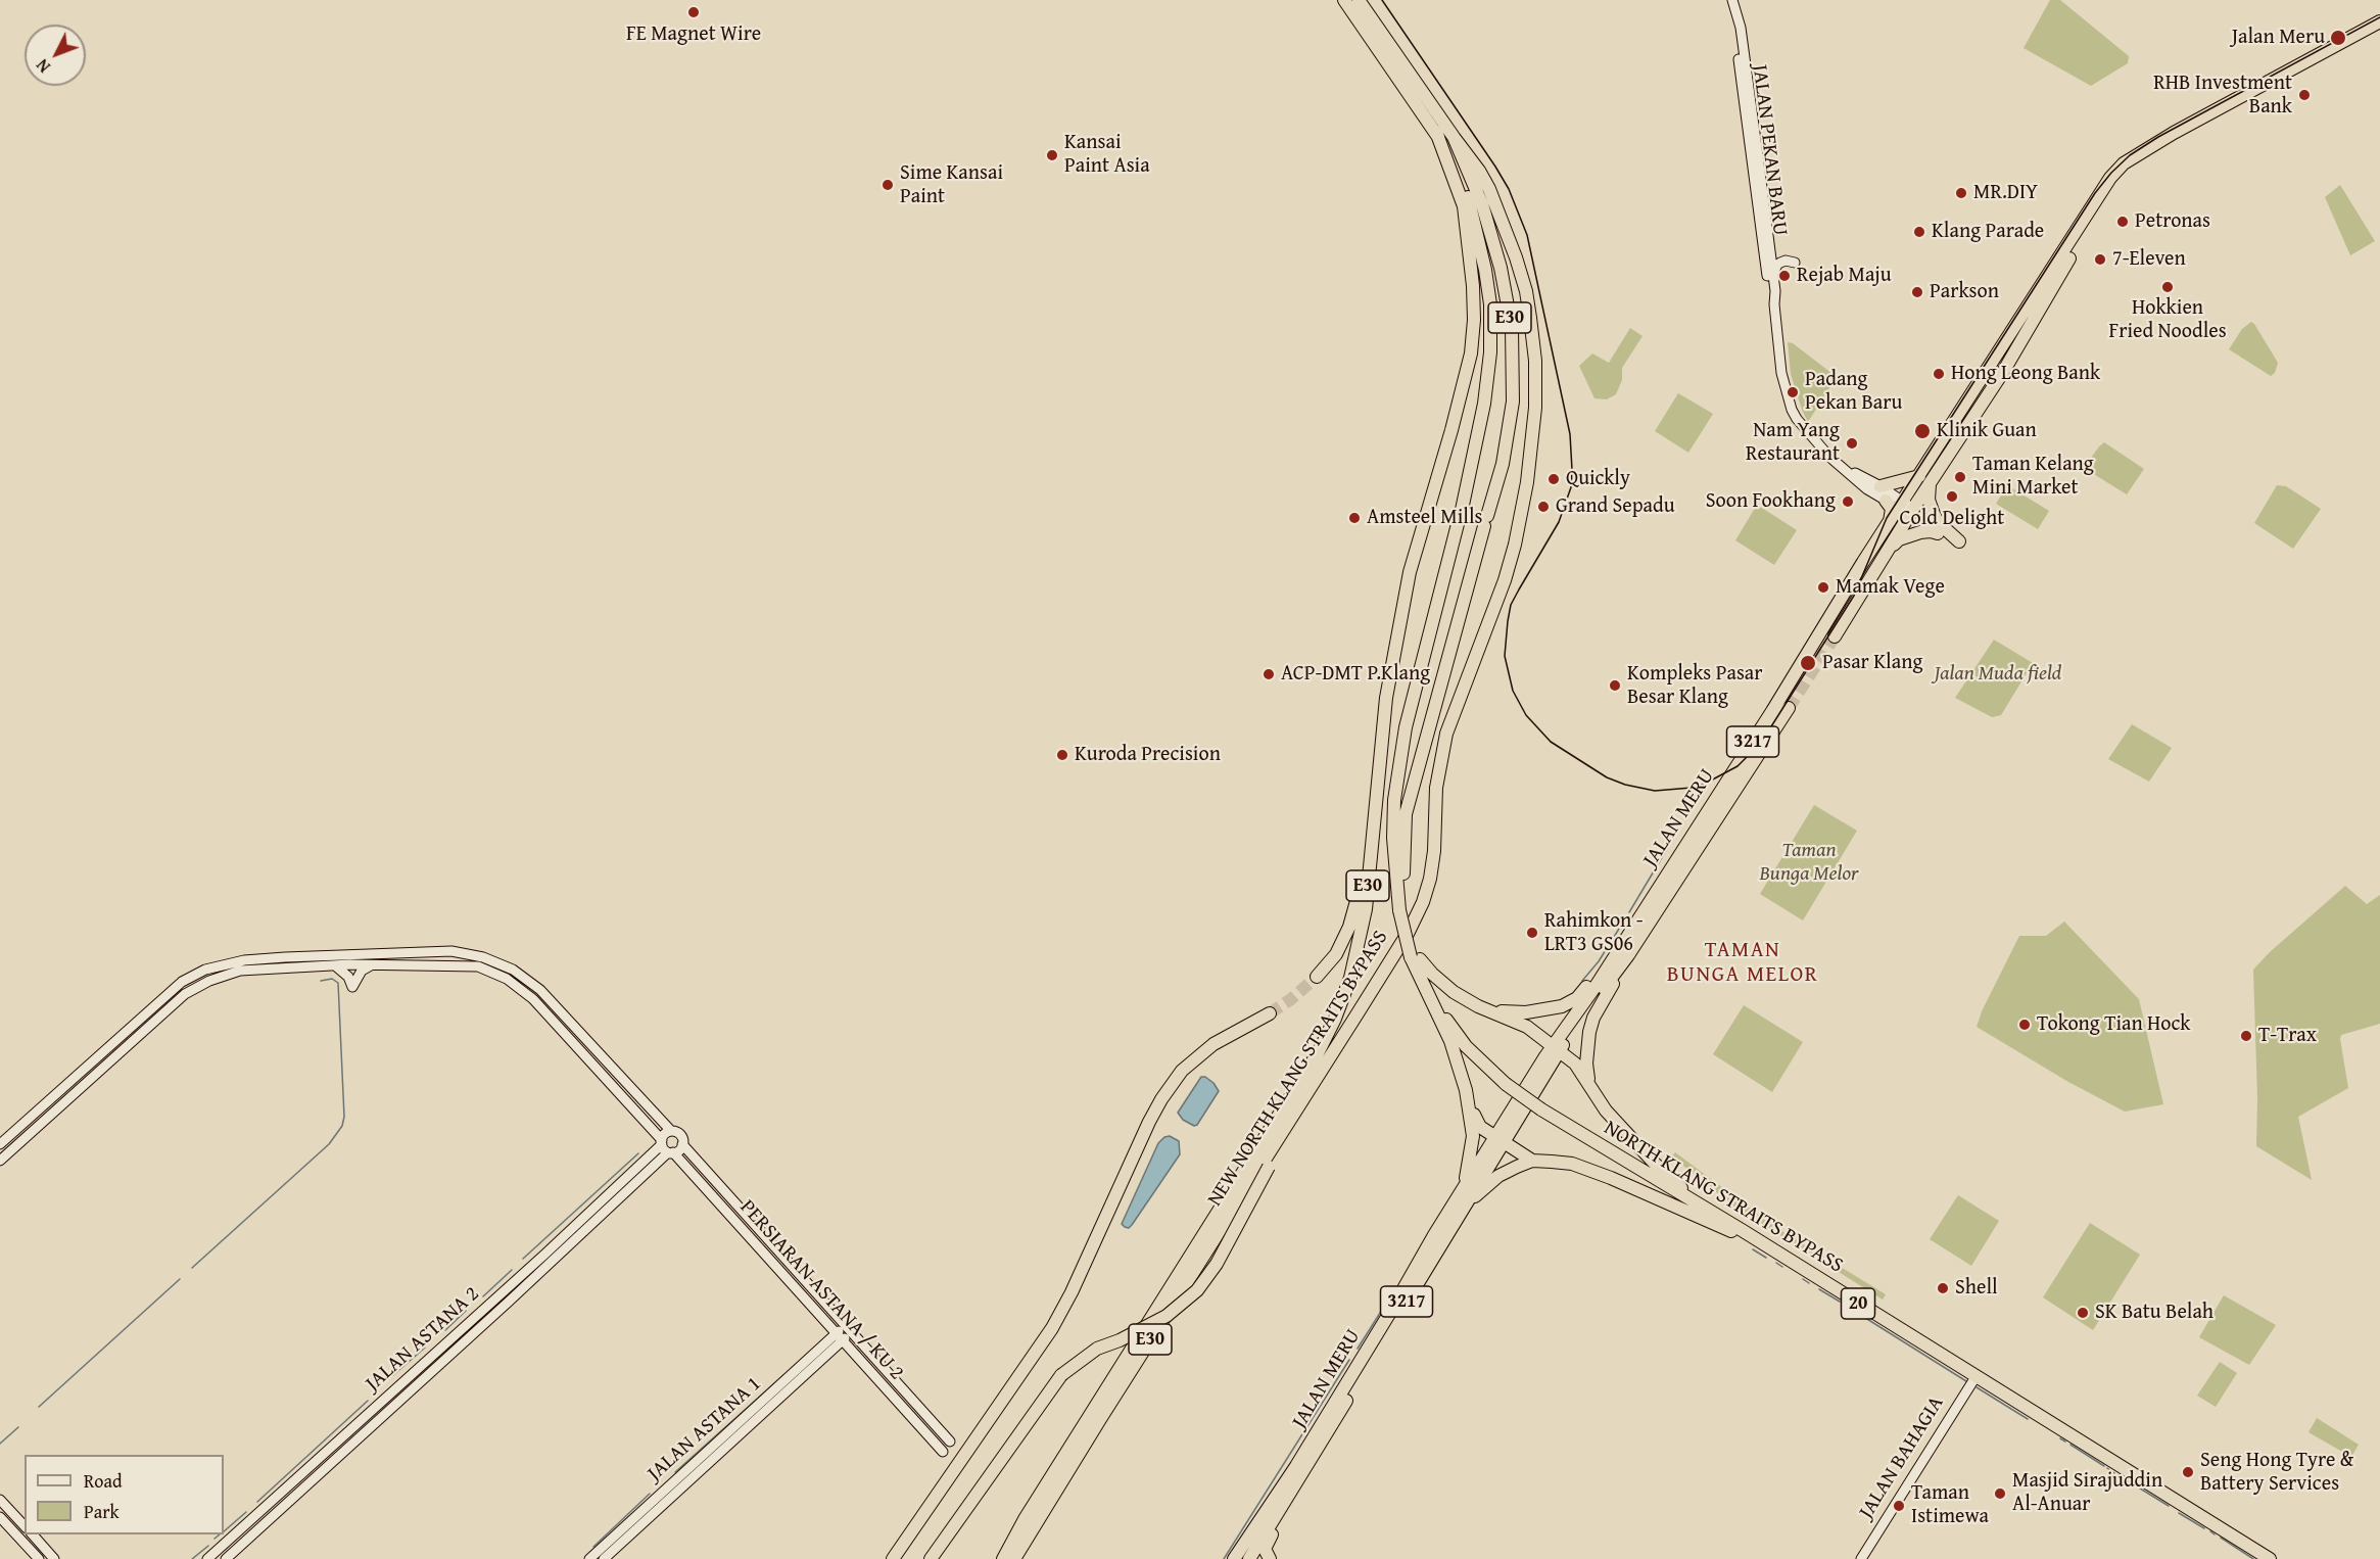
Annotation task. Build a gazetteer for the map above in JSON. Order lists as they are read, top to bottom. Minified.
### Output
{"streets":{"highway":["E30","3217","JALAN MERU","NEW NORTH KLANG STRAITS BYPASS","NORTH KLANG STRAITS BYPASS","20"],"street":["JALAN PEKAN BARU","PERSIARAN ASTANA / KU 2","JALAN ASTANA 2","JALAN ASTANA 1","JALAN BAHAGIA"]},"crossings":[["JALAN PEKAN BARU","JALAN MERU"],["NEW NORTH KLANG STRAITS BYPASS","NORTH KLANG STRAITS BYPASS"],["NORTH KLANG STRAITS BYPASS","JALAN BAHAGIA"],["PERSIARAN ASTANA / KU 2","JALAN ASTANA 2"],["PERSIARAN ASTANA / KU 2","JALAN ASTANA 1"]],"districts":["TAMAN BUNGA MELOR"],"parks":["Jalan Muda field","Taman Bunga Melor"],"places":["FE Magnet Wire","Jalan Meru","RHB Investment Bank","Kansai Paint Asia","Sime Kansai Paint","MR.DIY","Petronas","Klang Parade","7-Eleven","Rejab Maju","Hokkien Fried Noodles","Parkson","Hong Leong Bank","Padang Pekan Baru","Klinik Guan","Nam Yang Restaurant","Taman Kelang Mini Market","Quickly","Cold Delight","Soon Fookhang","Grand Sepadu","Amsteel Mills","Mamak Vege","Pasar Klang","ACP-DMT P.Klang","Kompleks Pasar Besar Klang","Kuroda Precision","Rahimkon - LRT3 GS06","Tokong Tian Hock","T-Trax","Shell","SK Batu Belah","Seng Hong Tyre & Battery Services","Masjid Sirajuddin Al-Anuar","Taman Istimewa"],"legend":["Road","Park"],"north":"bottom left"}
